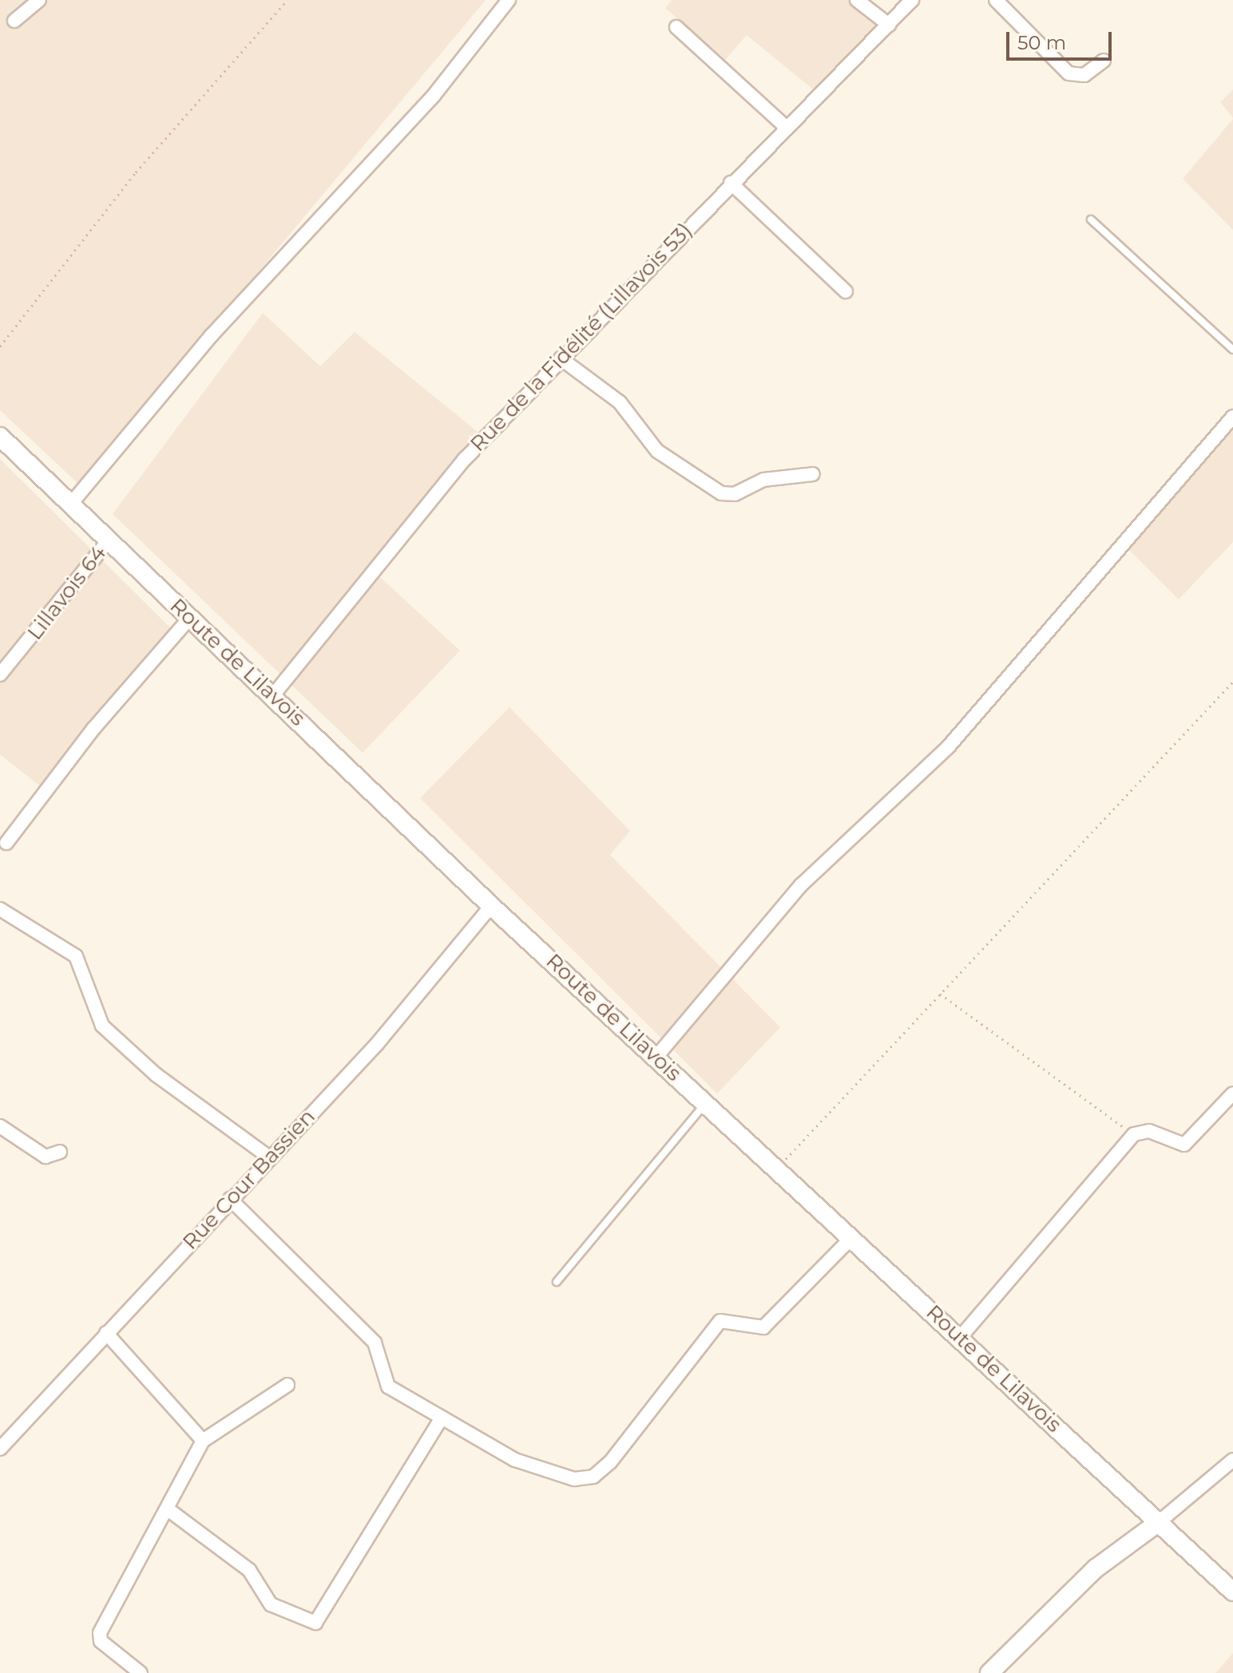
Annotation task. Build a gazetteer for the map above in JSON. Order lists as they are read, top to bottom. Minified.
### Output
{"streets":{"main road":["Route de Lilavois"],"street":["Rue de la Fidélité (Lillavois 53)","Lillavois 64","Rue Cour Bassien"]},"crossings":[["Rue de la Fidélité (Lillavois 53)","Route de Lilavois"],["Lillavois 64","Route de Lilavois"],["Route de Lilavois","Rue Cour Bassien"]],"scale_bar":"50 m"}
